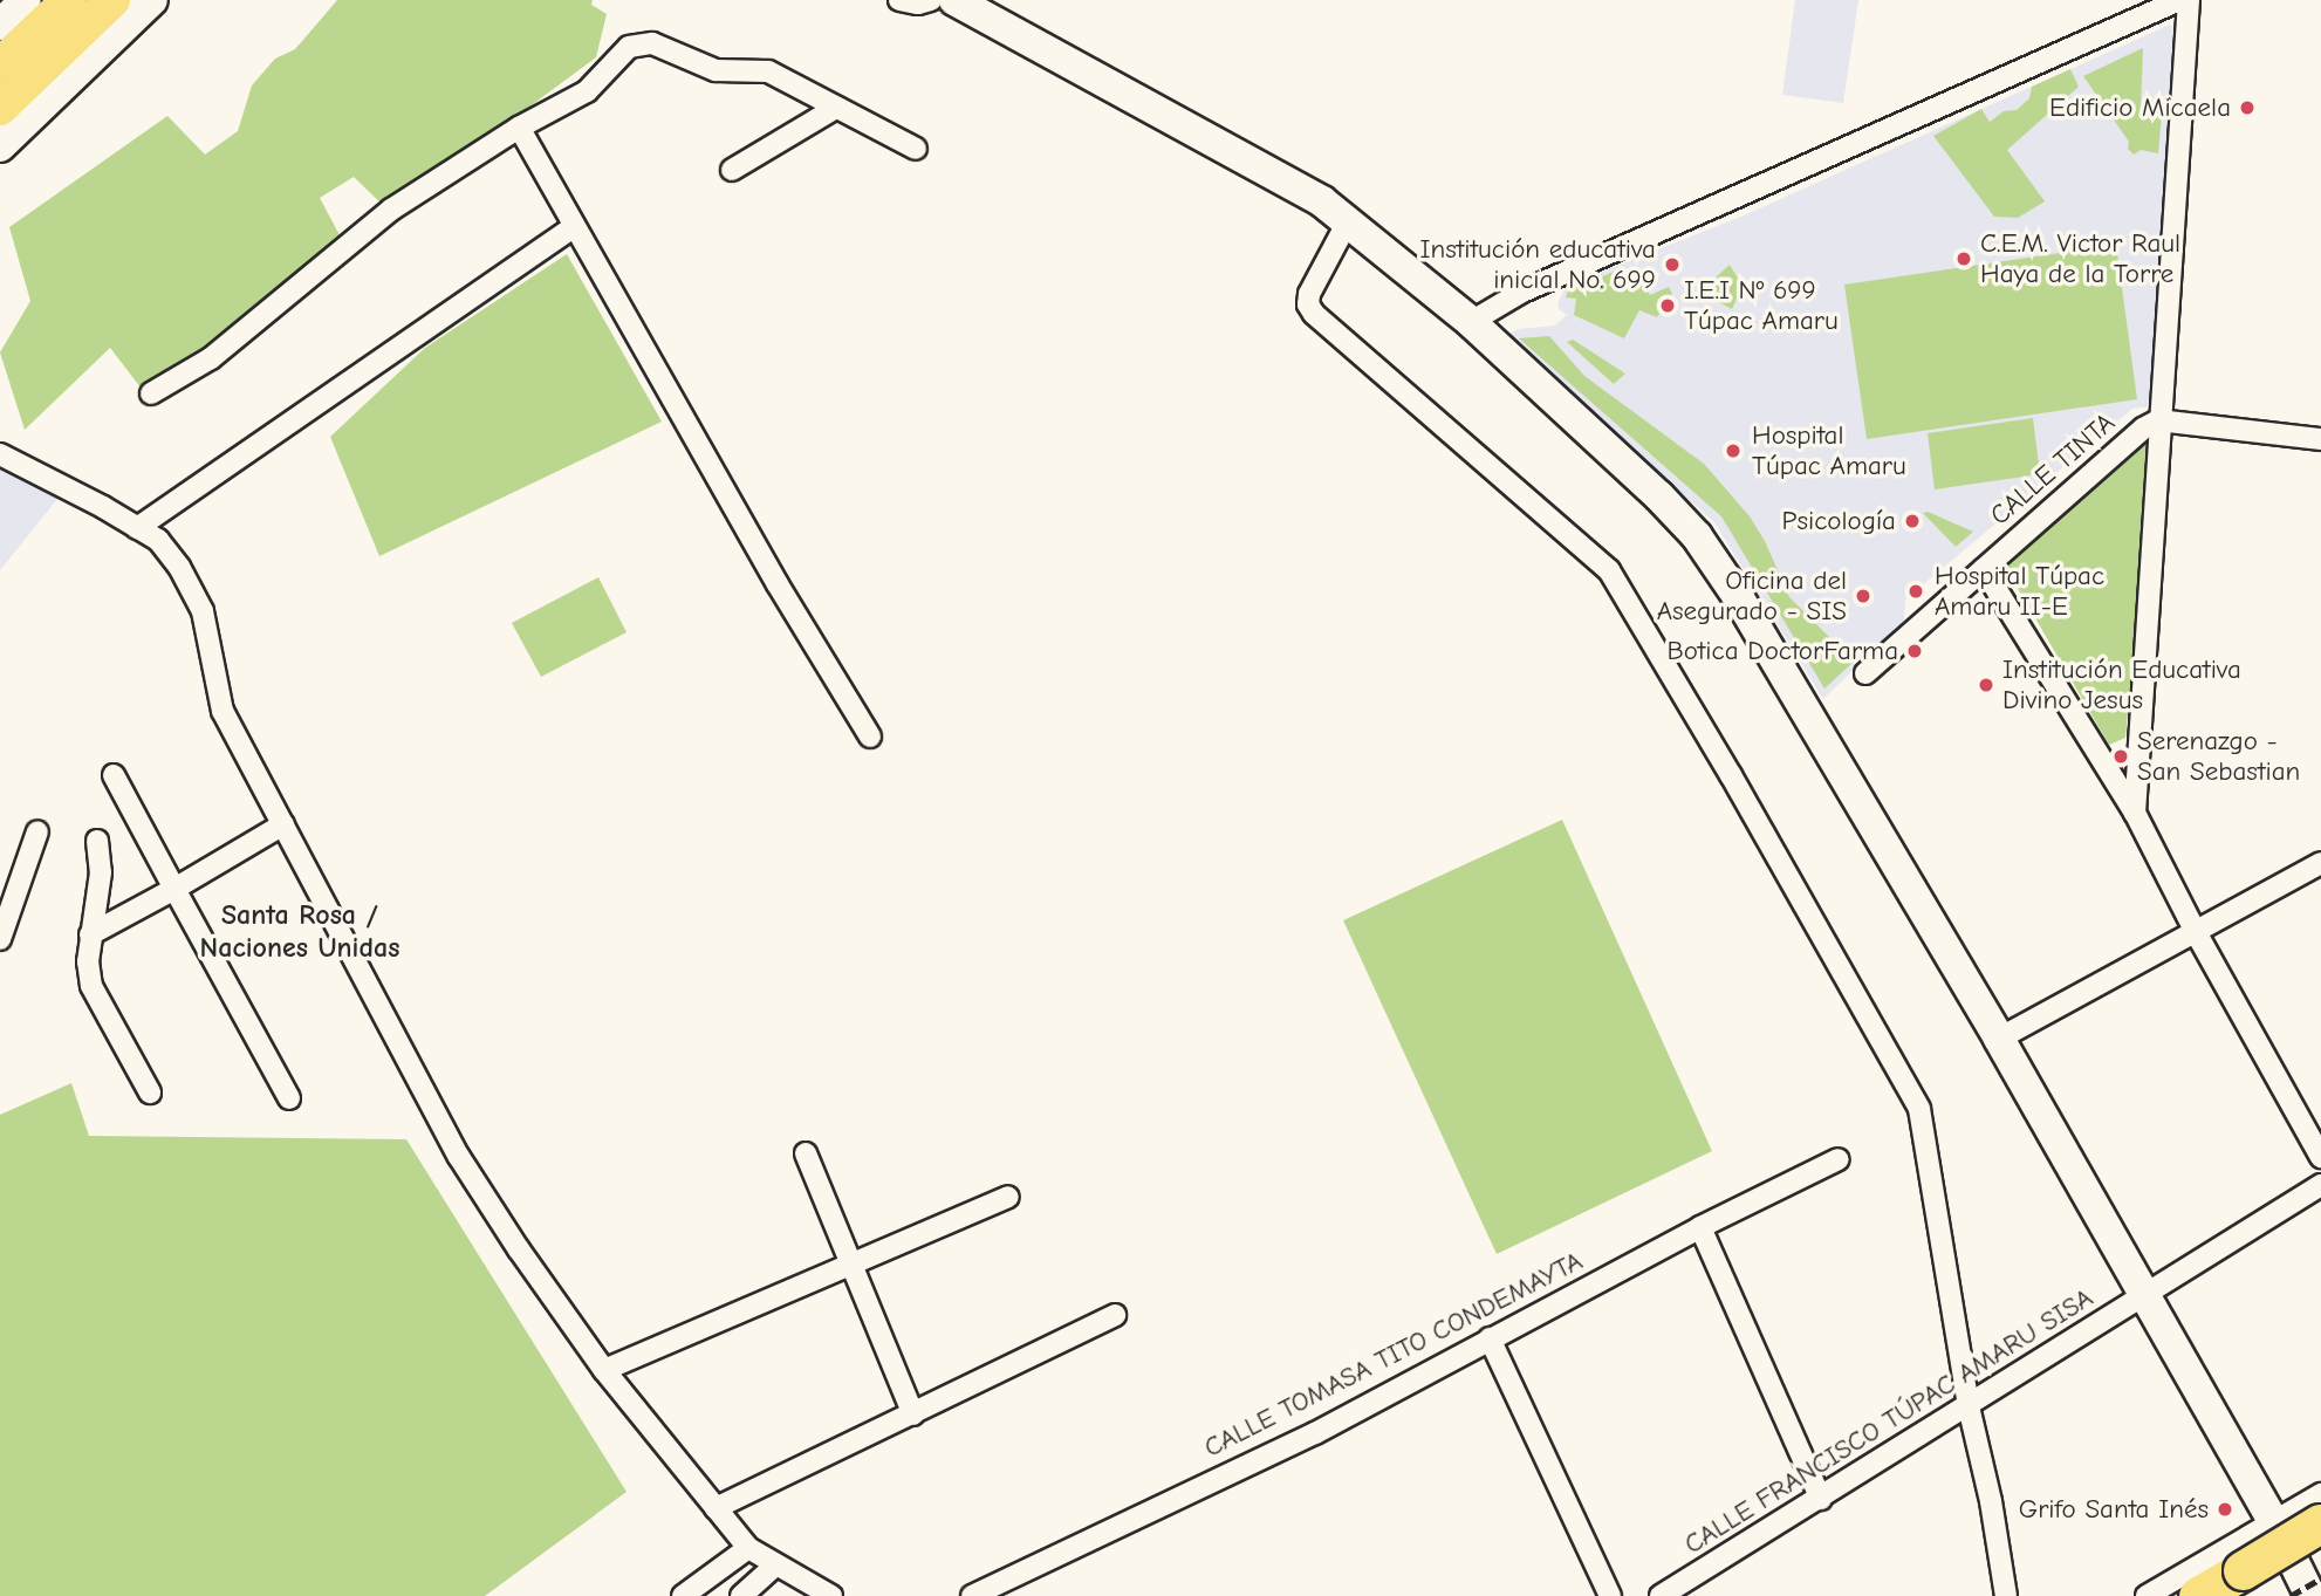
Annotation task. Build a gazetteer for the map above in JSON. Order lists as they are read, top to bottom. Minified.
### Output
{"streets":{"street":["CALLE TINTA","CALLE TOMASA TITO CONDEMAYTA","CALLE FRANCISCO TÚPAC AMARU SISA"]},"districts":["Santa Rosa / Naciones Unidas"],"places":["Edificio Micaela","C.E.M. Victor Raul Haya de la Torre","Institución educativa inicial No. 699","I.E.I Nº 699 Túpac Amaru","Hospital Túpac Amaru","Psicología","Hospital Túpac Amaru II-E","Oficina del Asegurado - SIS","Botica DoctorFarma","Institución Educativa Divino Jesus","Serenazgo - San Sebastian","Grifo Santa Inés"]}
